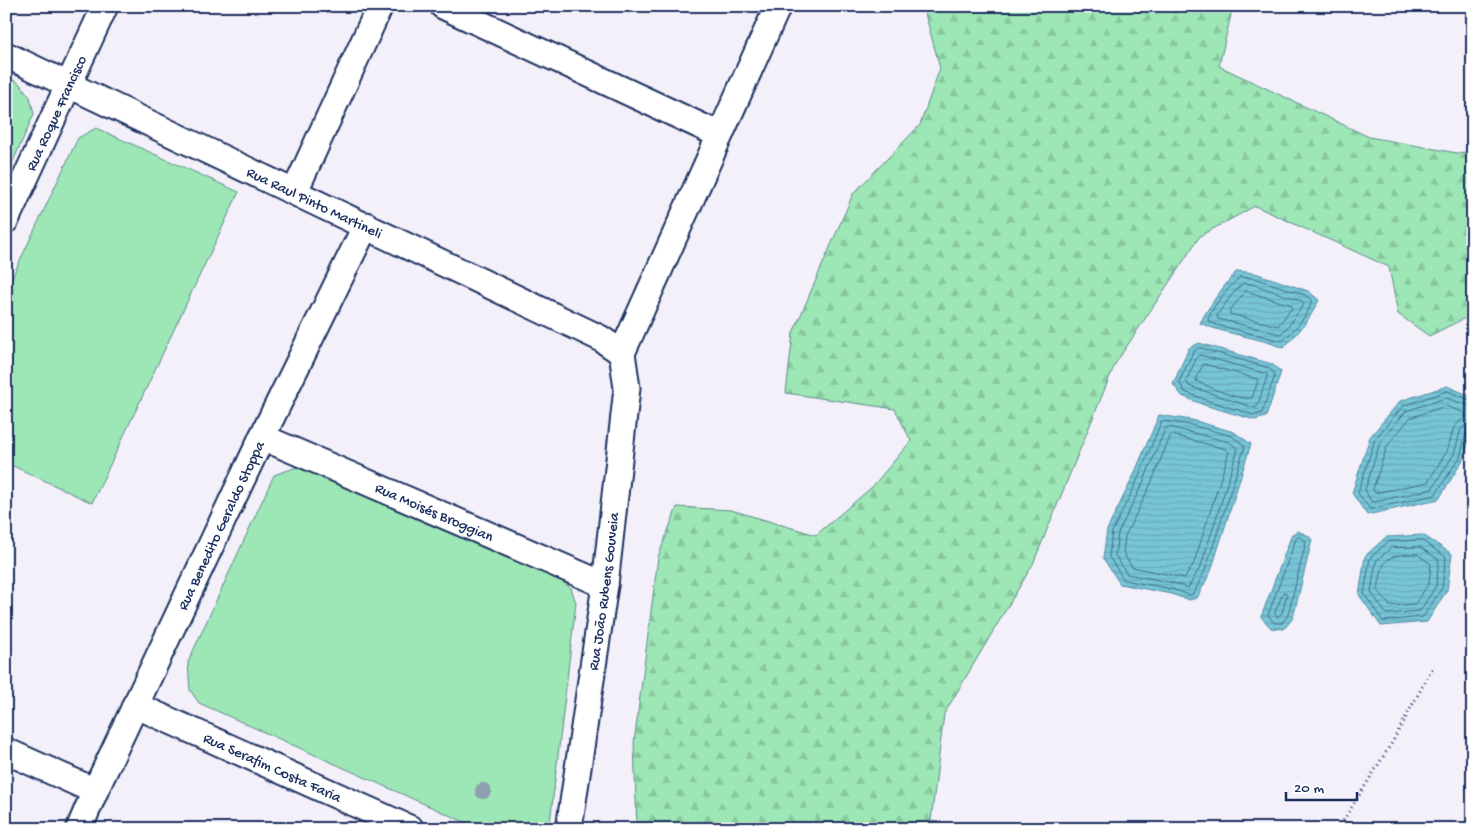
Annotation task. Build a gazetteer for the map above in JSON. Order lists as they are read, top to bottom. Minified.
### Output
{"streets":{"street":["Rua Roque Francisco","Rua Raul Pinto Martineli","Rua Moisés Broggian","Rua Benedito Geraldo Stoppa","Rua João Rubens Gouveia","Rua Serafim Costa Faria"]},"crossings":[["Rua Roque Francisco","Rua Raul Pinto Martineli"],["Rua Raul Pinto Martineli","Rua Benedito Geraldo Stoppa"],["Rua Raul Pinto Martineli","Rua João Rubens Gouveia"],["Rua Moisés Broggian","Rua Benedito Geraldo Stoppa"],["Rua Moisés Broggian","Rua João Rubens Gouveia"],["Rua Benedito Geraldo Stoppa","Rua Serafim Costa Faria"]],"scale_bar":"20 m"}
